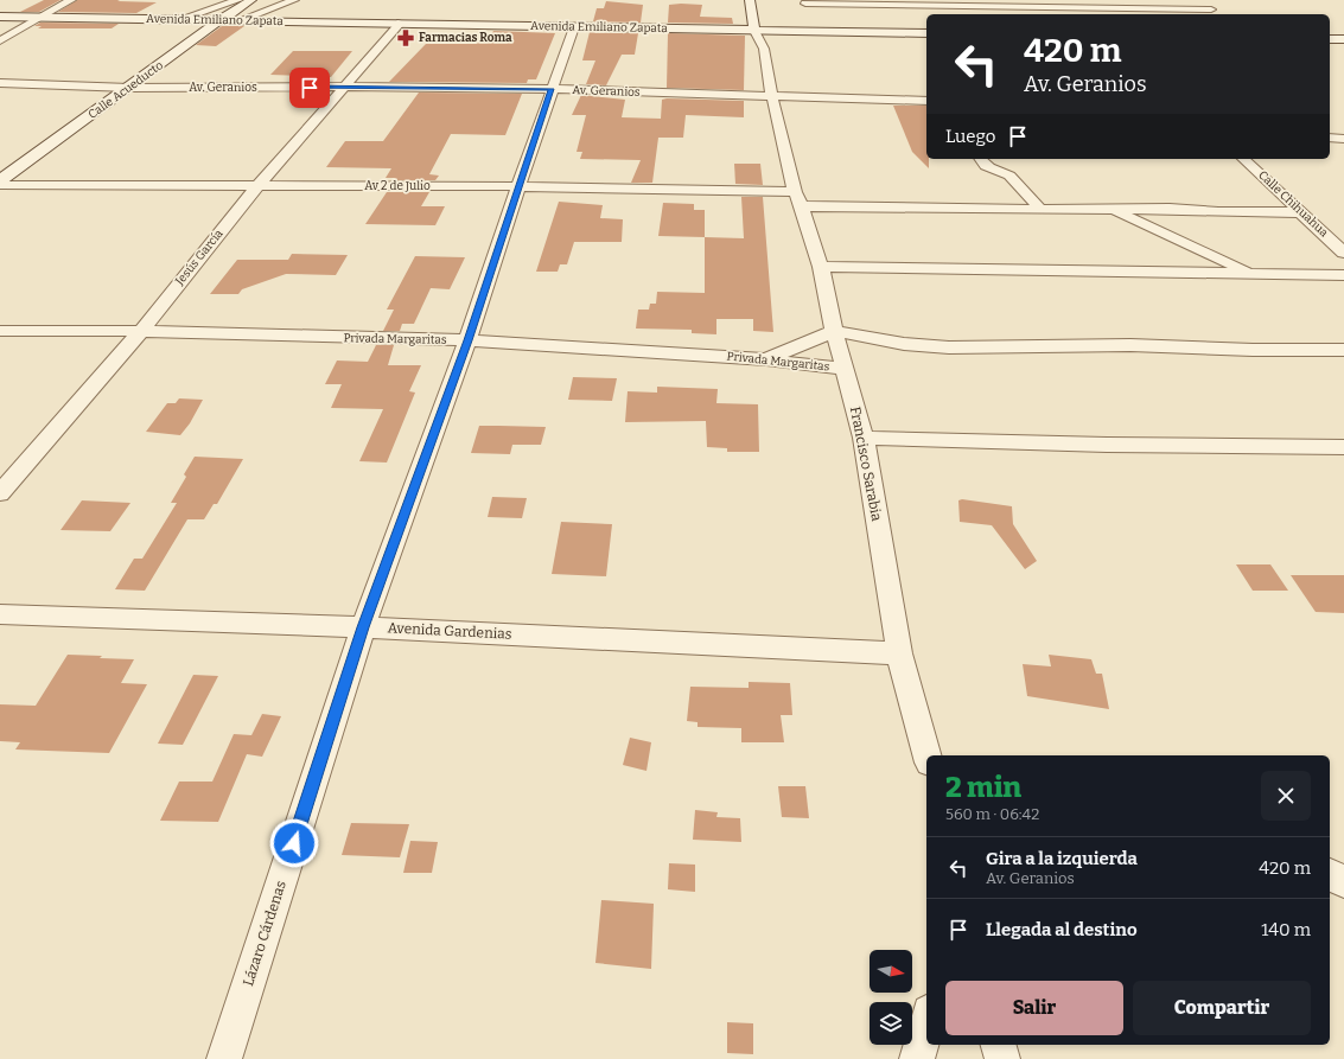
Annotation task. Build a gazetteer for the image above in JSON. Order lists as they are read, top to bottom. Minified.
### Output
{"streets":{"main road":["Avenida Emiliano Zapata","Calle Acueducto"],"street":["Av. Geranios","Av 2 de Julio","Calle Chihuahua","Jesús García","Privada Margaritas","Francisco Sarabia","Avenida Gardenias","Lázaro Cárdenas"]},"crossings":[["Avenida Emiliano Zapata","Calle Acueducto"],["Avenida Emiliano Zapata","Jesús García"],["Avenida Emiliano Zapata","Francisco Sarabia"],["Avenida Emiliano Zapata","Lázaro Cárdenas"],["Av. Geranios","Calle Acueducto"],["Av. Geranios","Jesús García"],["Av. Geranios","Francisco Sarabia"],["Av. Geranios","Lázaro Cárdenas"],["Av 2 de Julio","Calle Chihuahua"],["Av 2 de Julio","Jesús García"],["Av 2 de Julio","Francisco Sarabia"],["Av 2 de Julio","Lázaro Cárdenas"],["Jesús García","Privada Margaritas"],["Privada Margaritas","Francisco Sarabia"],["Privada Margaritas","Lázaro Cárdenas"],["Francisco Sarabia","Avenida Gardenias"],["Avenida Gardenias","Lázaro Cárdenas"]],"places":{"pharmacy":["Farmacias Roma"]},"north":"right","page":{"turn":["420 m","Av. Geranios"],"then":"Luego","heading":["2 min","560 m · 06:42"],"list":[{"name":"Gira a la izquierda","note":"Av. Geranios","value":"420 m"},{"name":"Llegada al destino","value":"140 m"}],"buttons":["Salir","Compartir"]}}
